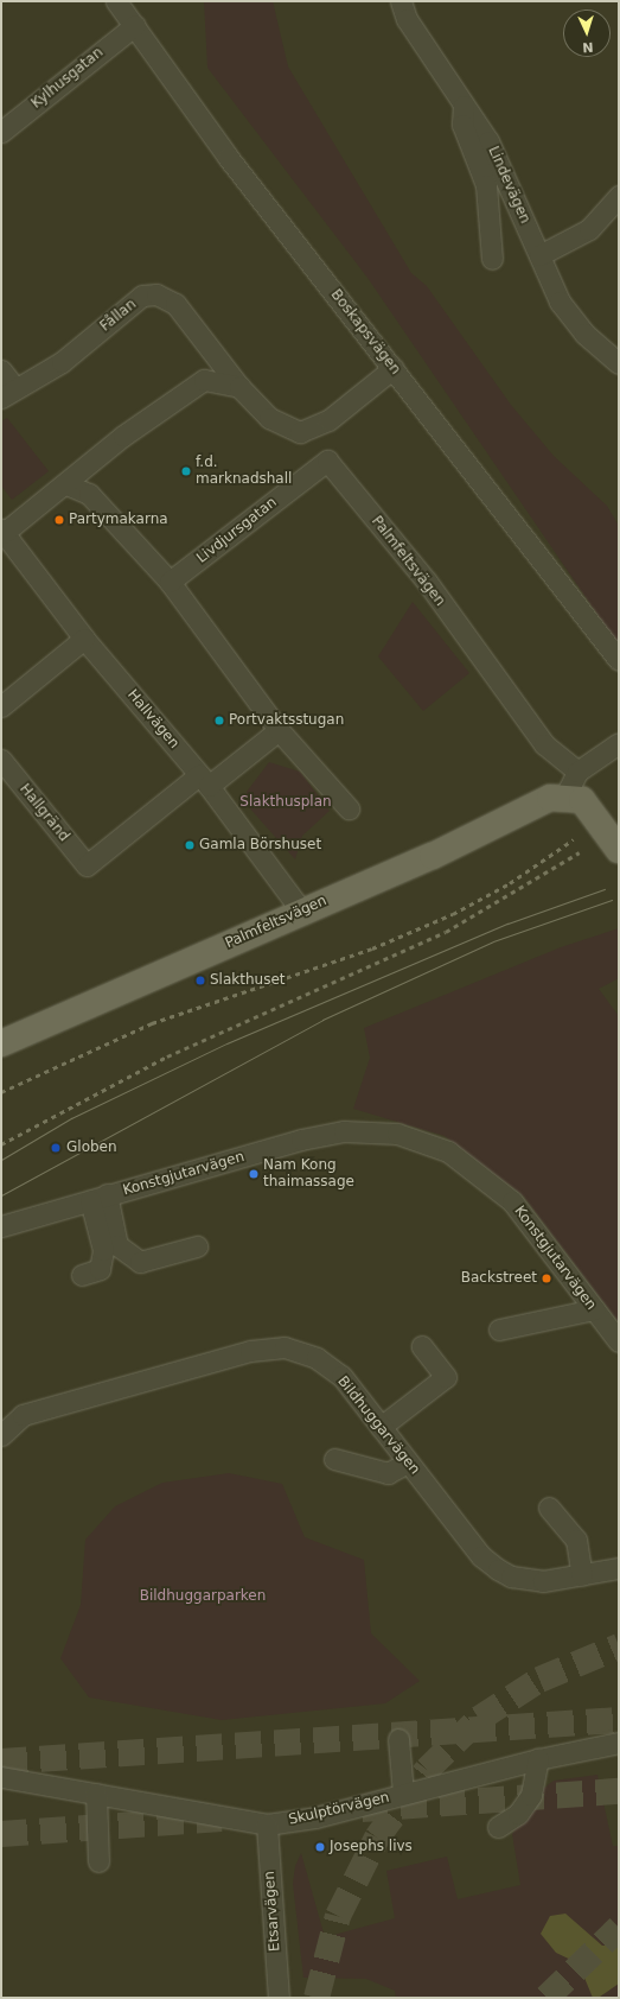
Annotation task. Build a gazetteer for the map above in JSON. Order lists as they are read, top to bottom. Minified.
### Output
{"streets":{"main road":["Palmfeltsvägen"],"street":["Kylhusgatan","Lindevägen","Fållan","Boskapsvägen","Livdjursgatan","Hallvägen","Hallgränd","Konstgjutarvägen","Bildhuggarvägen","Skulptörvägen","Etsarvägen"]},"crossings":[["Kylhusgatan","Boskapsvägen"],["Fållan","Boskapsvägen"],["Livdjursgatan","Palmfeltsvägen"],["Palmfeltsvägen","Hallvägen"],["Hallvägen","Hallgränd"],["Skulptörvägen","Etsarvägen"]],"parks":["Slakthusplan","Bildhuggarparken"],"places":["f.d. marknadshall","Partymakarna","Portvaktsstugan","Gamla Börshuset","Slakthuset","Globen","Nam Kong thaimassage","Backstreet","Josephs livs"],"north":"bottom"}
